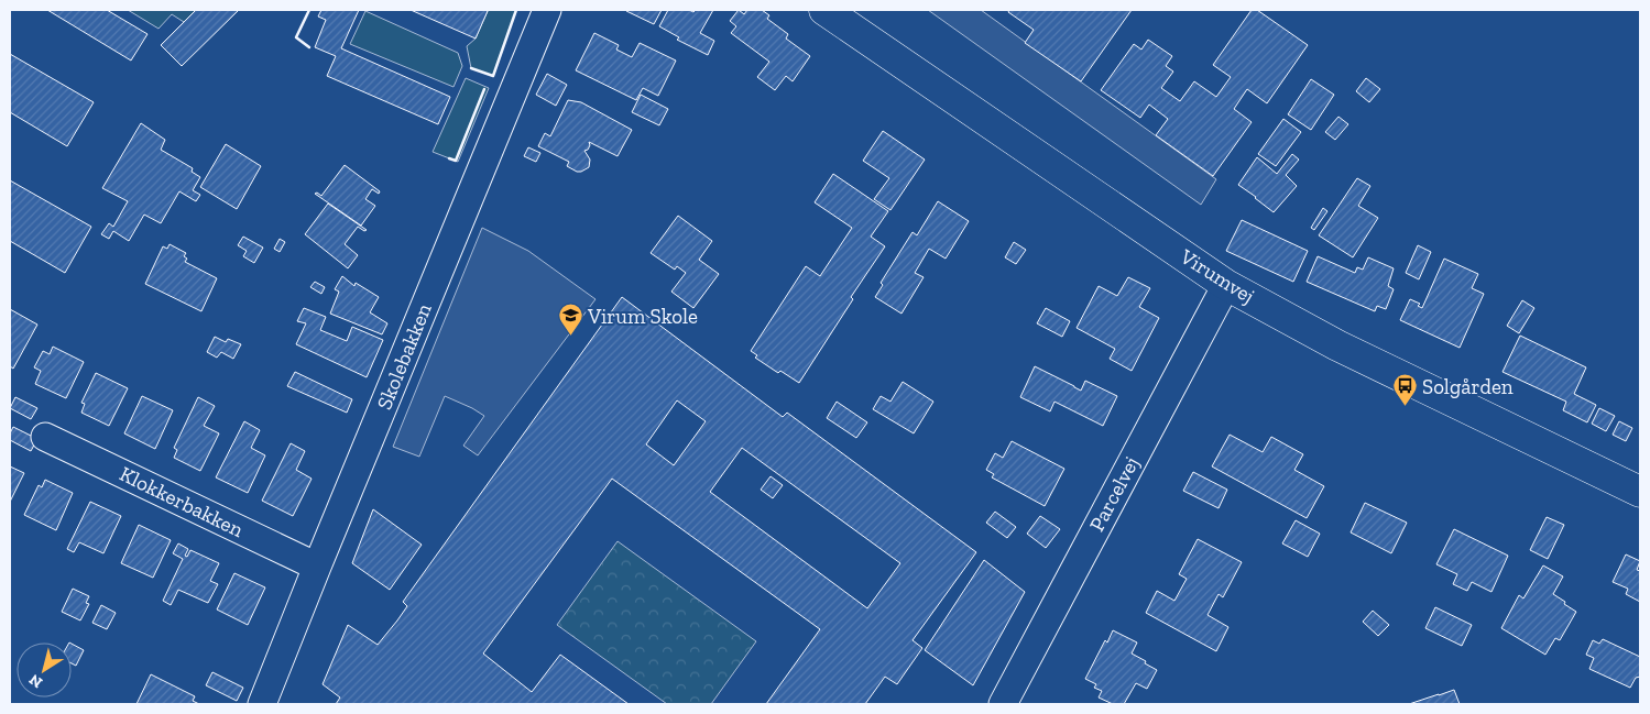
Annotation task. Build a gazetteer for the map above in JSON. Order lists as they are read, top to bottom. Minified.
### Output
{"streets":{"street":["Virumvej","Skolebakken","Parcelvej","Klokkerbakken"]},"crossings":[["Virumvej","Parcelvej"],["Skolebakken","Klokkerbakken"]],"places":{"school or university":["Virum Skole"],"bus stop":["Solgården"]},"north":"bottom left"}
